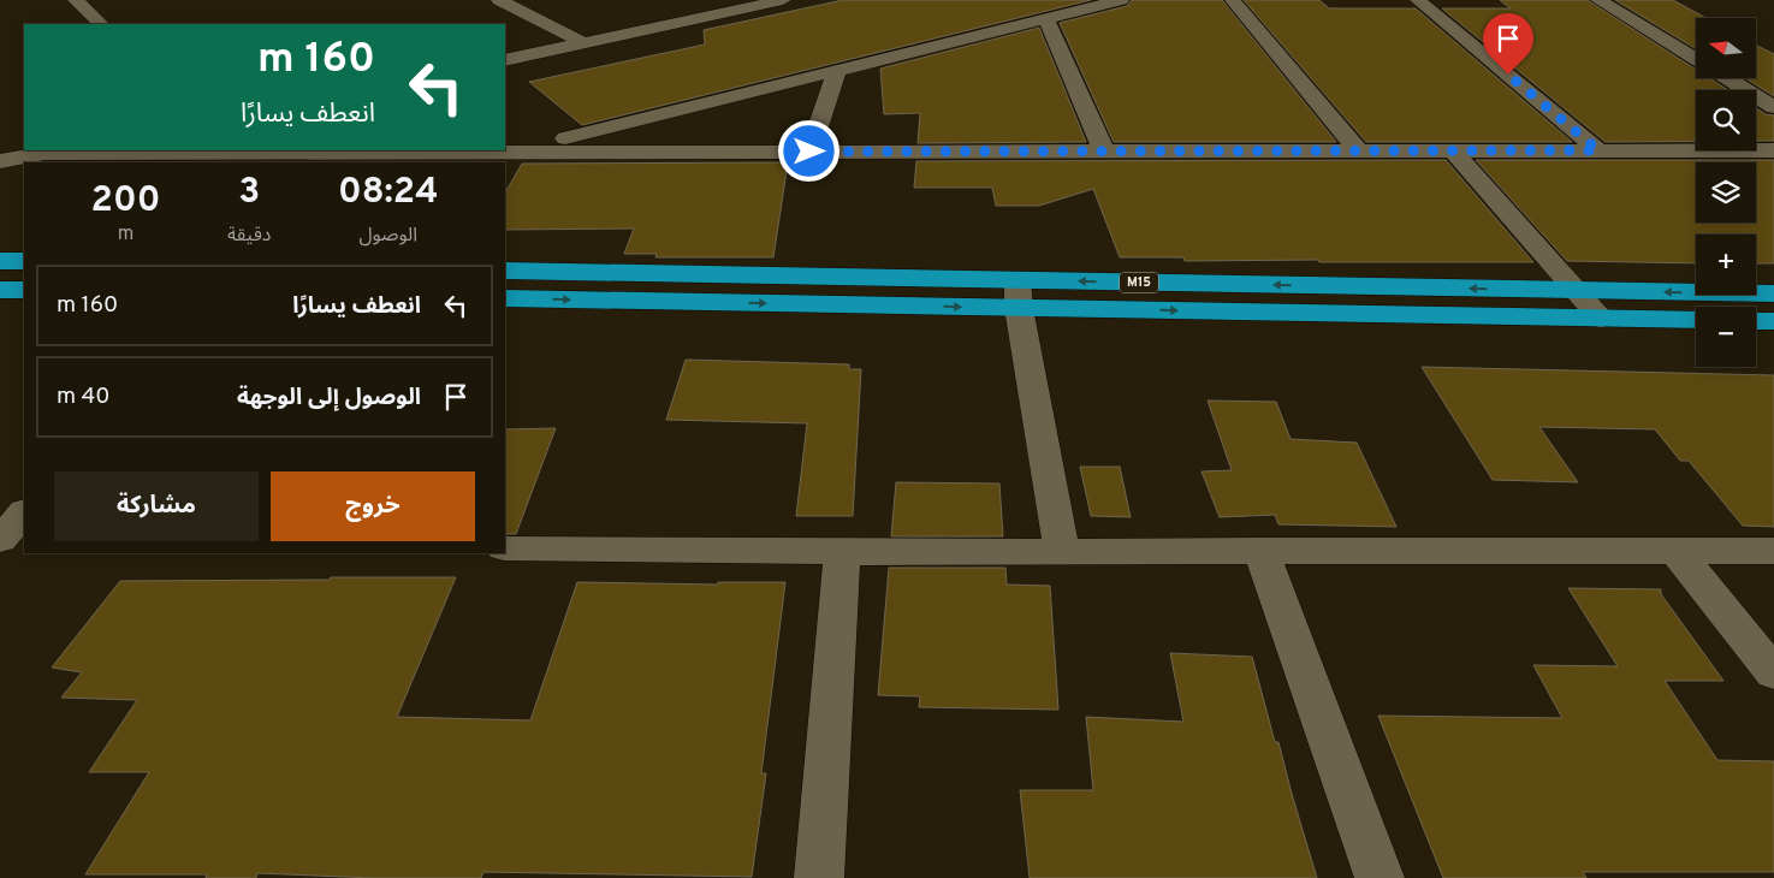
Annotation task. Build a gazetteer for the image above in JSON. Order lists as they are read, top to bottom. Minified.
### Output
{"streets":{"highway":["M15"]},"north":"left","page":{"map_buttons":["+","−"],"turn":["160 m","انعطف يسارًا"],"eta":["08:24","الوصول","3","دقيقة","200","m"],"list":[{"name":"انعطف يسارًا","value":"160 m"},{"name":"الوصول إلى الوجهة","value":"40 m"}],"buttons":["خروج","مشاركة"]}}
